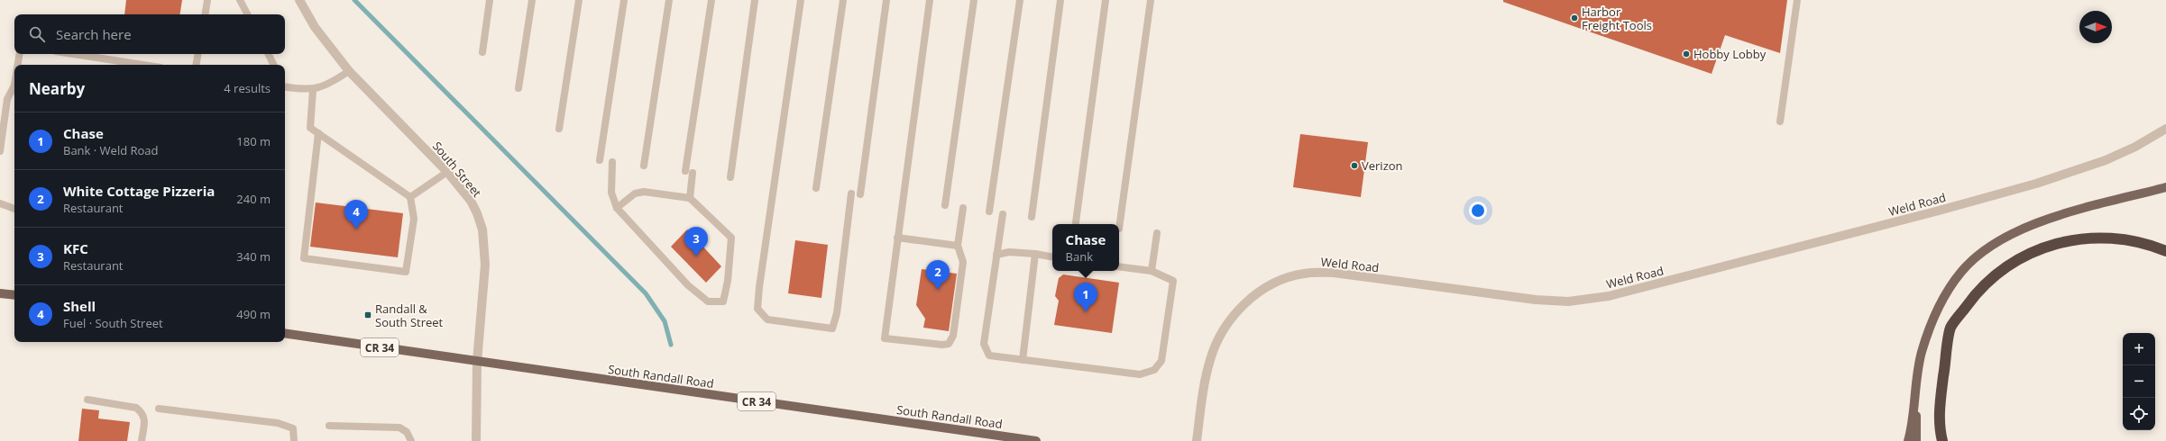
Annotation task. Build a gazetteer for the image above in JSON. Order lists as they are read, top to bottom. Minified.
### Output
{"streets":{"main road":["CR 34","South Randall Road"],"street":["South Street","Weld Road"]},"crossings":[["South Street","South Randall Road"]],"places":{"other":["Harbor Freight Tools","Hobby Lobby","Verizon"],"transit":["Randall & South Street"]},"north":"right","page":{"search":"Search here","heading":["Nearby","4 results"],"list":[{"mark":"1","name":"Chase","note":"Bank · Weld Road","value":"180 m"},{"mark":"2","name":"White Cottage Pizzeria","note":"Restaurant","value":"240 m"},{"mark":"3","name":"KFC","note":"Restaurant","value":"340 m"},{"mark":"4","name":"Shell","note":"Fuel · South Street","value":"490 m"}],"pins":["4","3","2","1"],"popup":["Chase","Bank"],"map_buttons":["+","−"]}}
